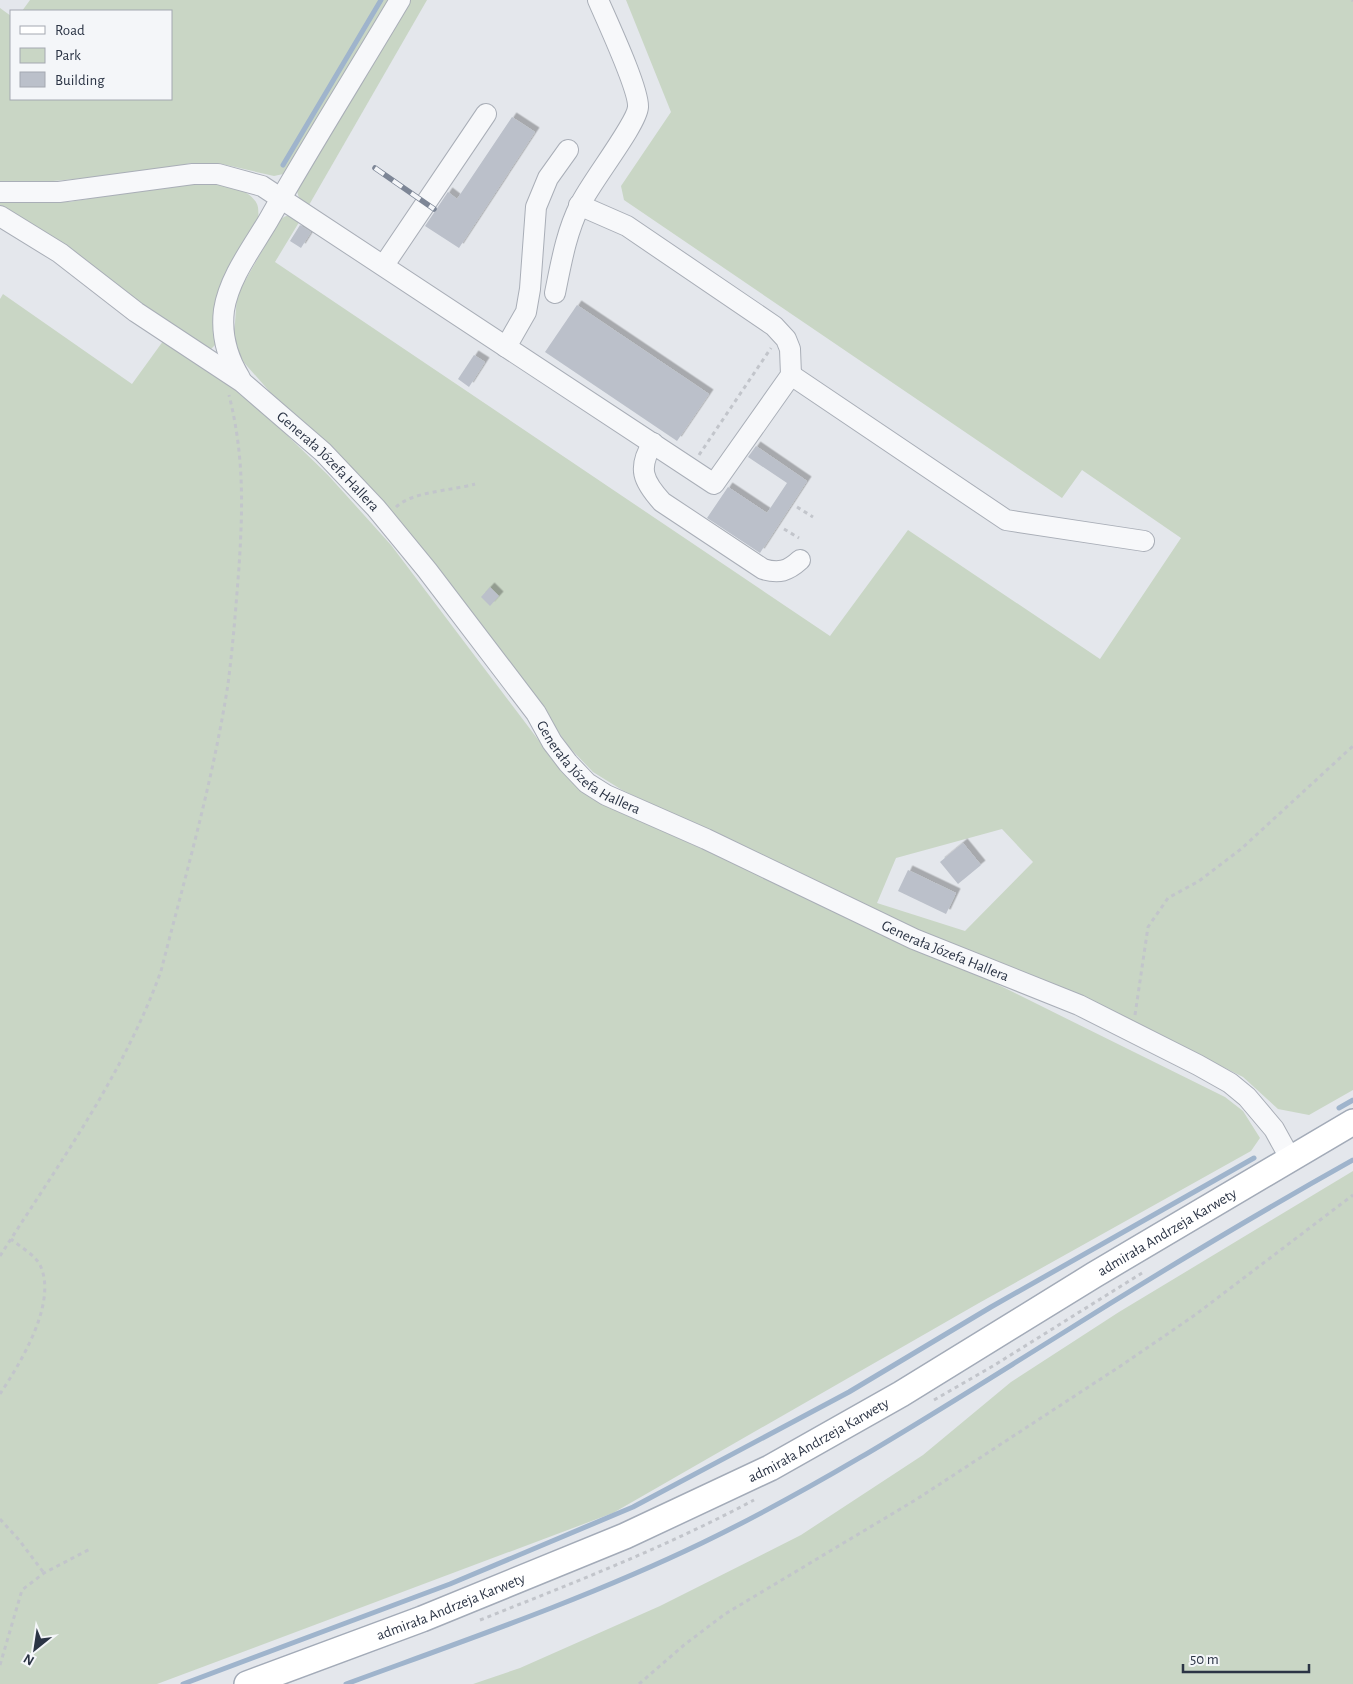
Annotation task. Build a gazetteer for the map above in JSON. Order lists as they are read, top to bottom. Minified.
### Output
{"streets":{"main road":["admirała Andrzeja Karwety"],"street":["Generała Józefa Hallera"]},"crossings":[["Generała Józefa Hallera","admirała Andrzeja Karwety"]],"legend":["Road","Park","Building"],"scale_bar":"50 m","north":"bottom left"}
